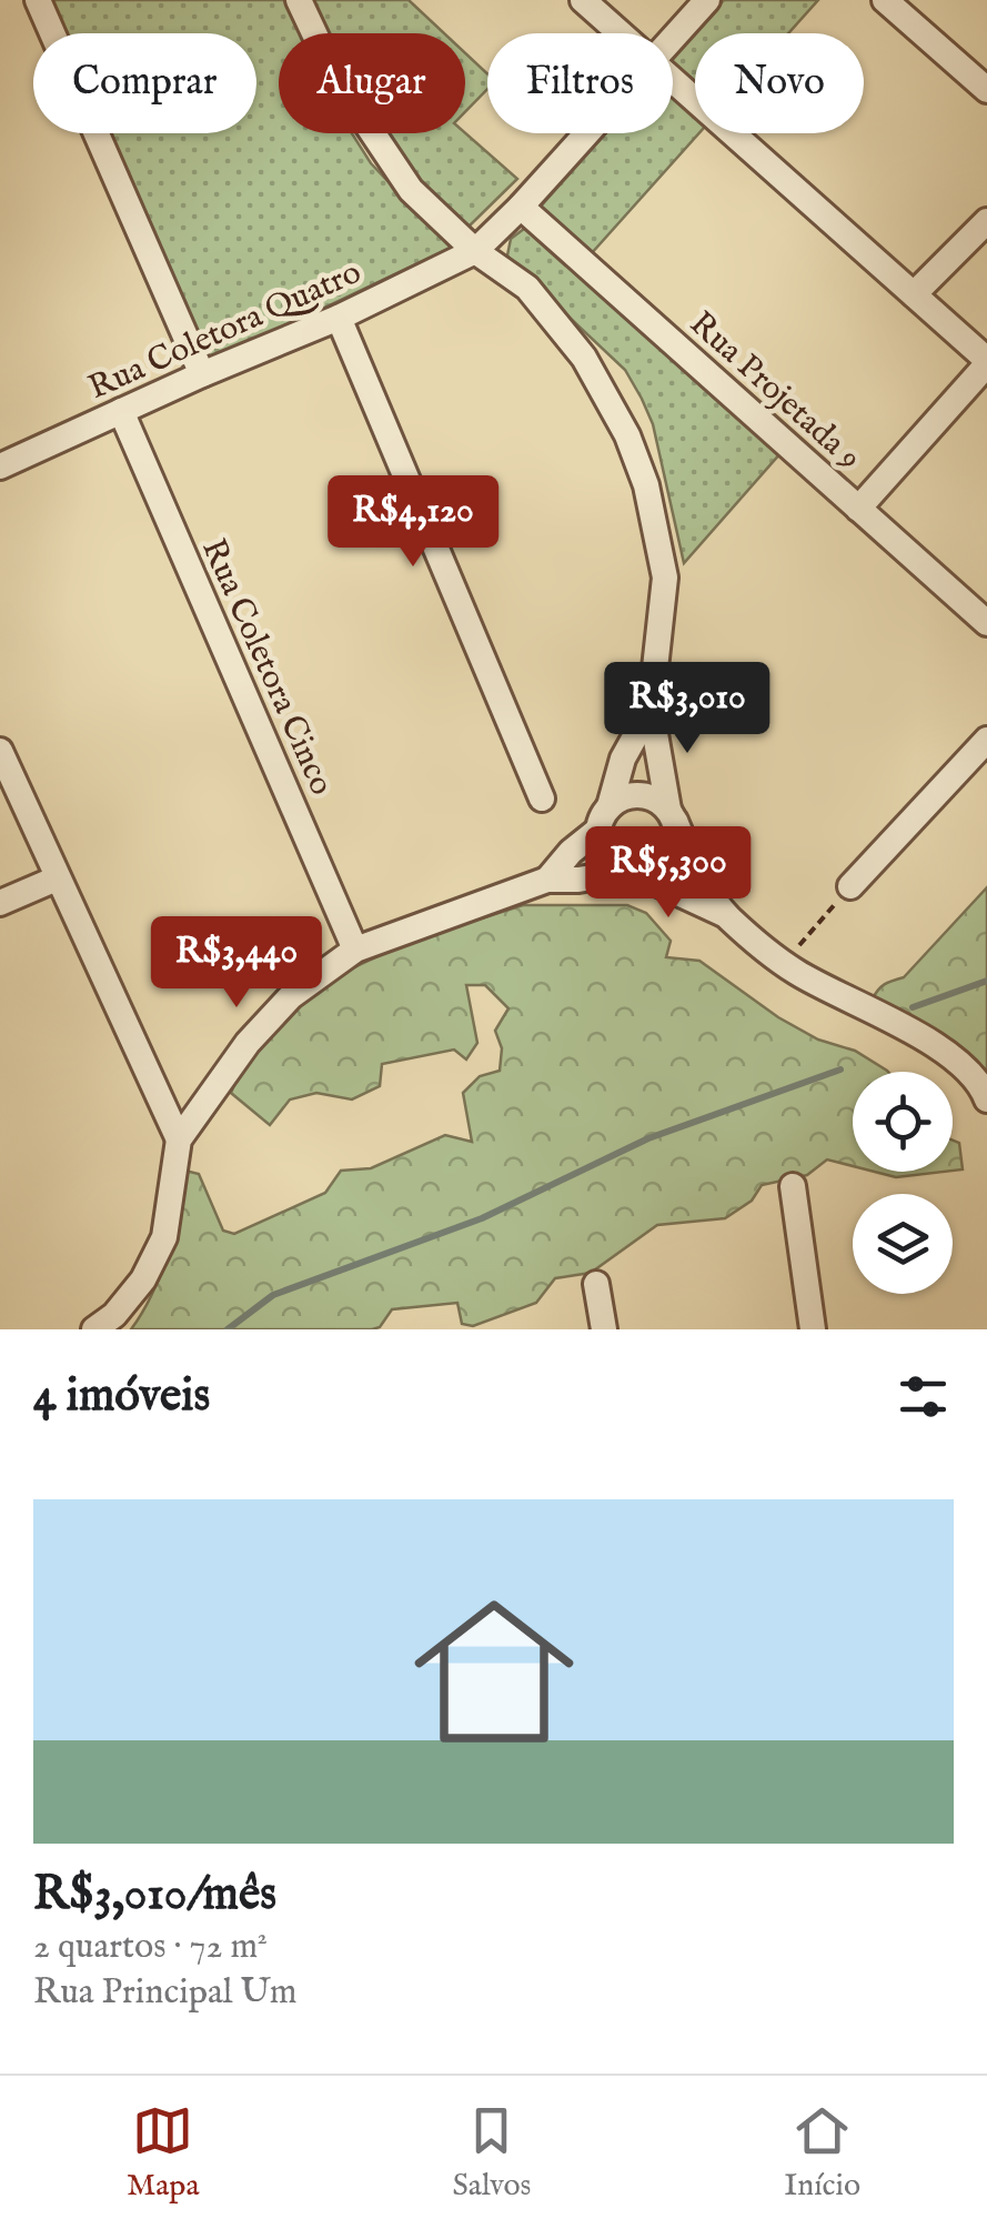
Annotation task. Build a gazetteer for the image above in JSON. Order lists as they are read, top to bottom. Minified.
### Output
{"streets":{"street":["Rua Coletora Quatro","Rua Projetada 9","Rua Coletora Cinco"]},"crossings":[["Rua Coletora Quatro","Rua Projetada 9"],["Rua Coletora Quatro","Rua Coletora Cinco"]],"page":{"chip":["Comprar","Alugar","Filtros","Novo"],"price":["R$4,120","R$3,010","R$5,300","R$3,440"],"heading":"4 imóveis","list":[{"name":"R$3,010/mês","note":"2 quartos · 72 m² · Rua Principal Um"}],"tabs":["Mapa","Salvos","Início"]}}
